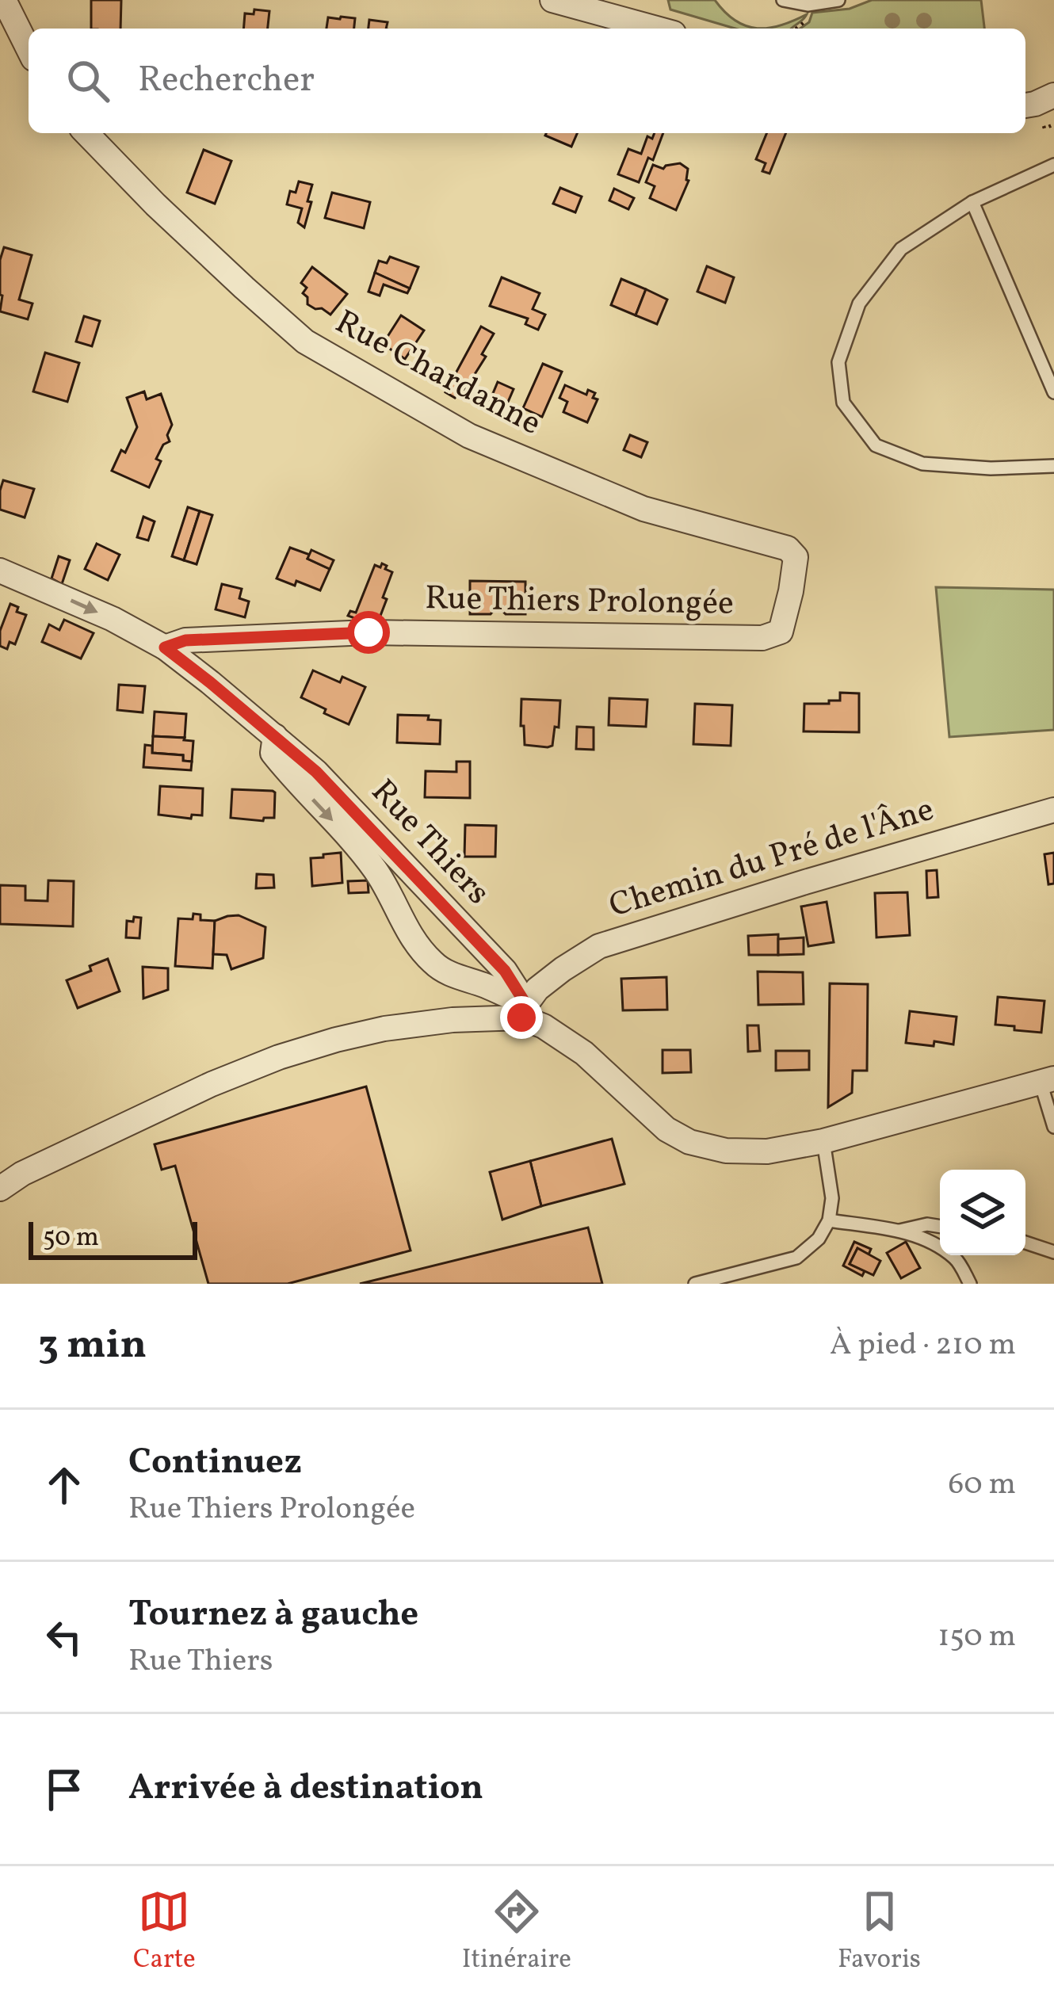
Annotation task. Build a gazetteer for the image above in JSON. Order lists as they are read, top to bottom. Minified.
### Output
{"streets":{"street":["Rue Chardanne","Rue Thiers Prolongée","Rue Thiers","Chemin du Pré de l'Âne"]},"crossings":[["Rue Chardanne","Rue Thiers Prolongée"],["Rue Thiers Prolongée","Rue Thiers"],["Rue Thiers","Chemin du Pré de l'Âne"]],"scale_bar":"50 m","page":{"search":"Rechercher","scale":"50 m","heading":["3 min","À pied · 210 m"],"list":[["Continuez","Rue Thiers Prolongée","60 m"],["Tournez à gauche","Rue Thiers","150 m"],"Arrivée à destination"],"nav":["Carte","Itinéraire","Favoris"]}}
